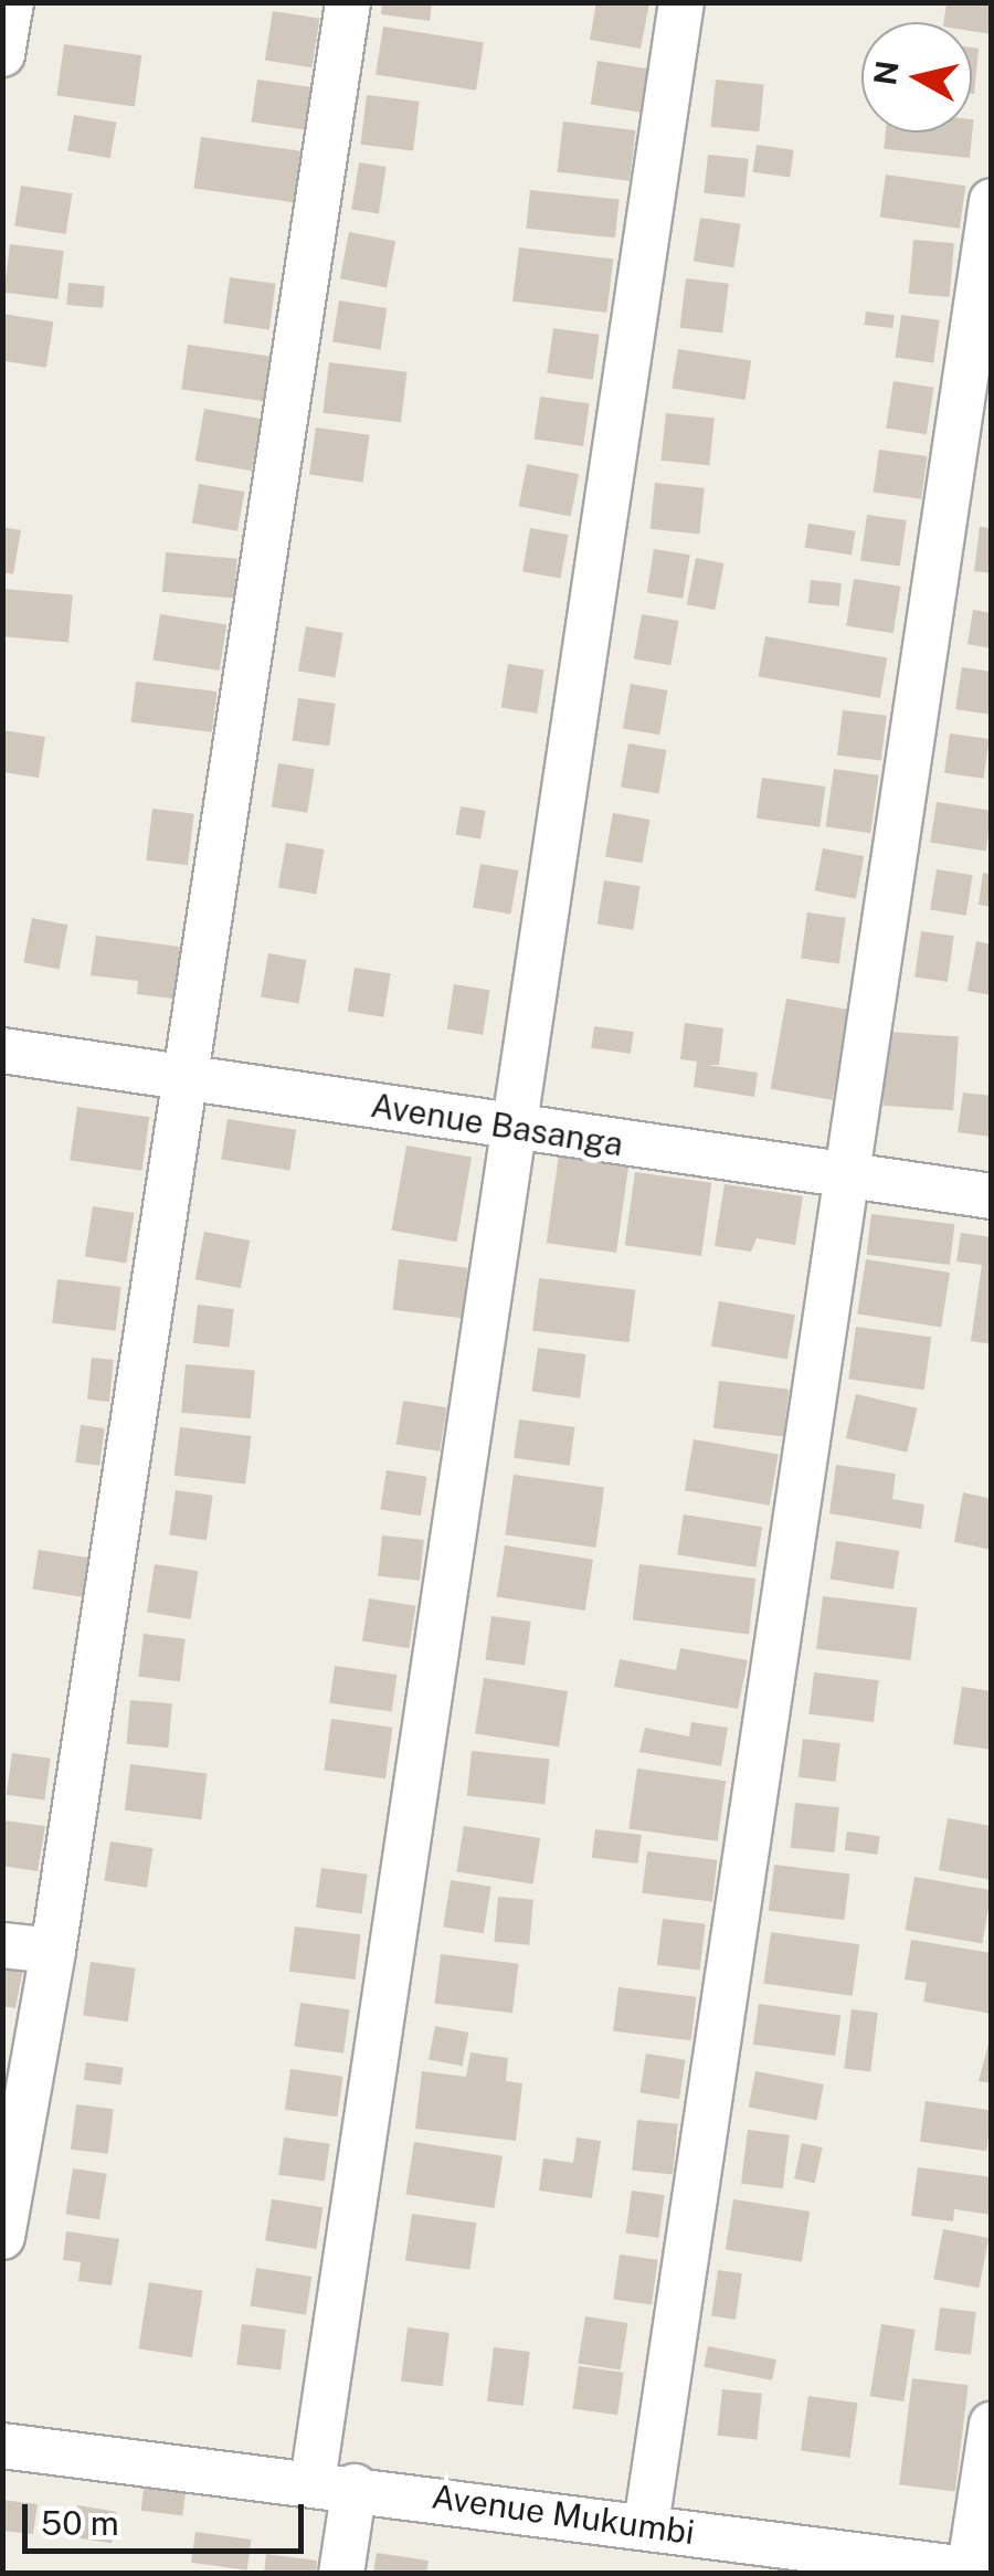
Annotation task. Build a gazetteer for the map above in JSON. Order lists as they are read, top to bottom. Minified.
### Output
{"streets":{"street":["Avenue Basanga","Avenue Mukumbi"]},"scale_bar":"50 m","north":"left"}
